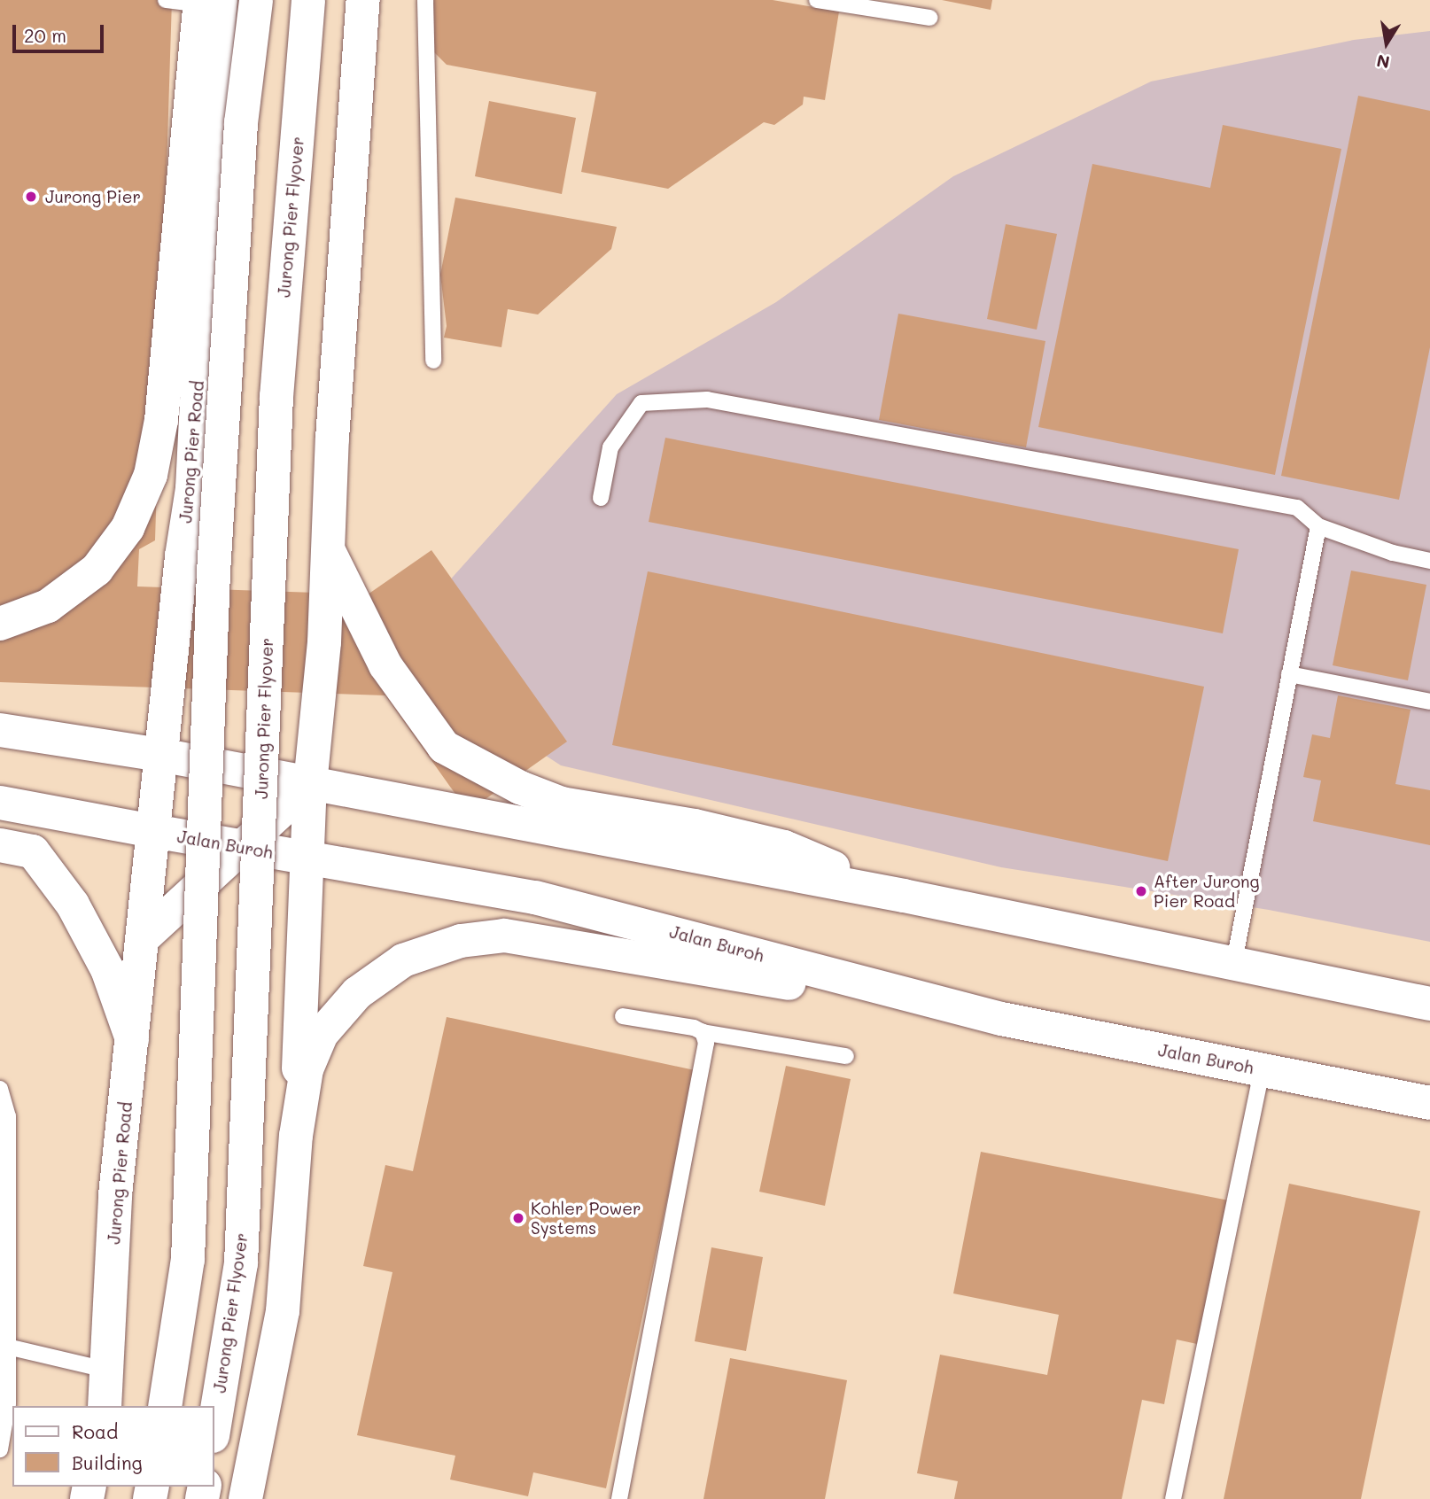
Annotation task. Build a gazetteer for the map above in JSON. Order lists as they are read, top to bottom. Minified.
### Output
{"streets":{"main road":["Jurong Pier Flyover","Jurong Pier Road","Jalan Buroh"]},"crossings":[["Jurong Pier Road","Jalan Buroh"]],"places":["Jurong Pier","After Jurong Pier Road","Kohler Power Systems"],"legend":["Road","Building"],"scale_bar":"20 m","north":"bottom"}
